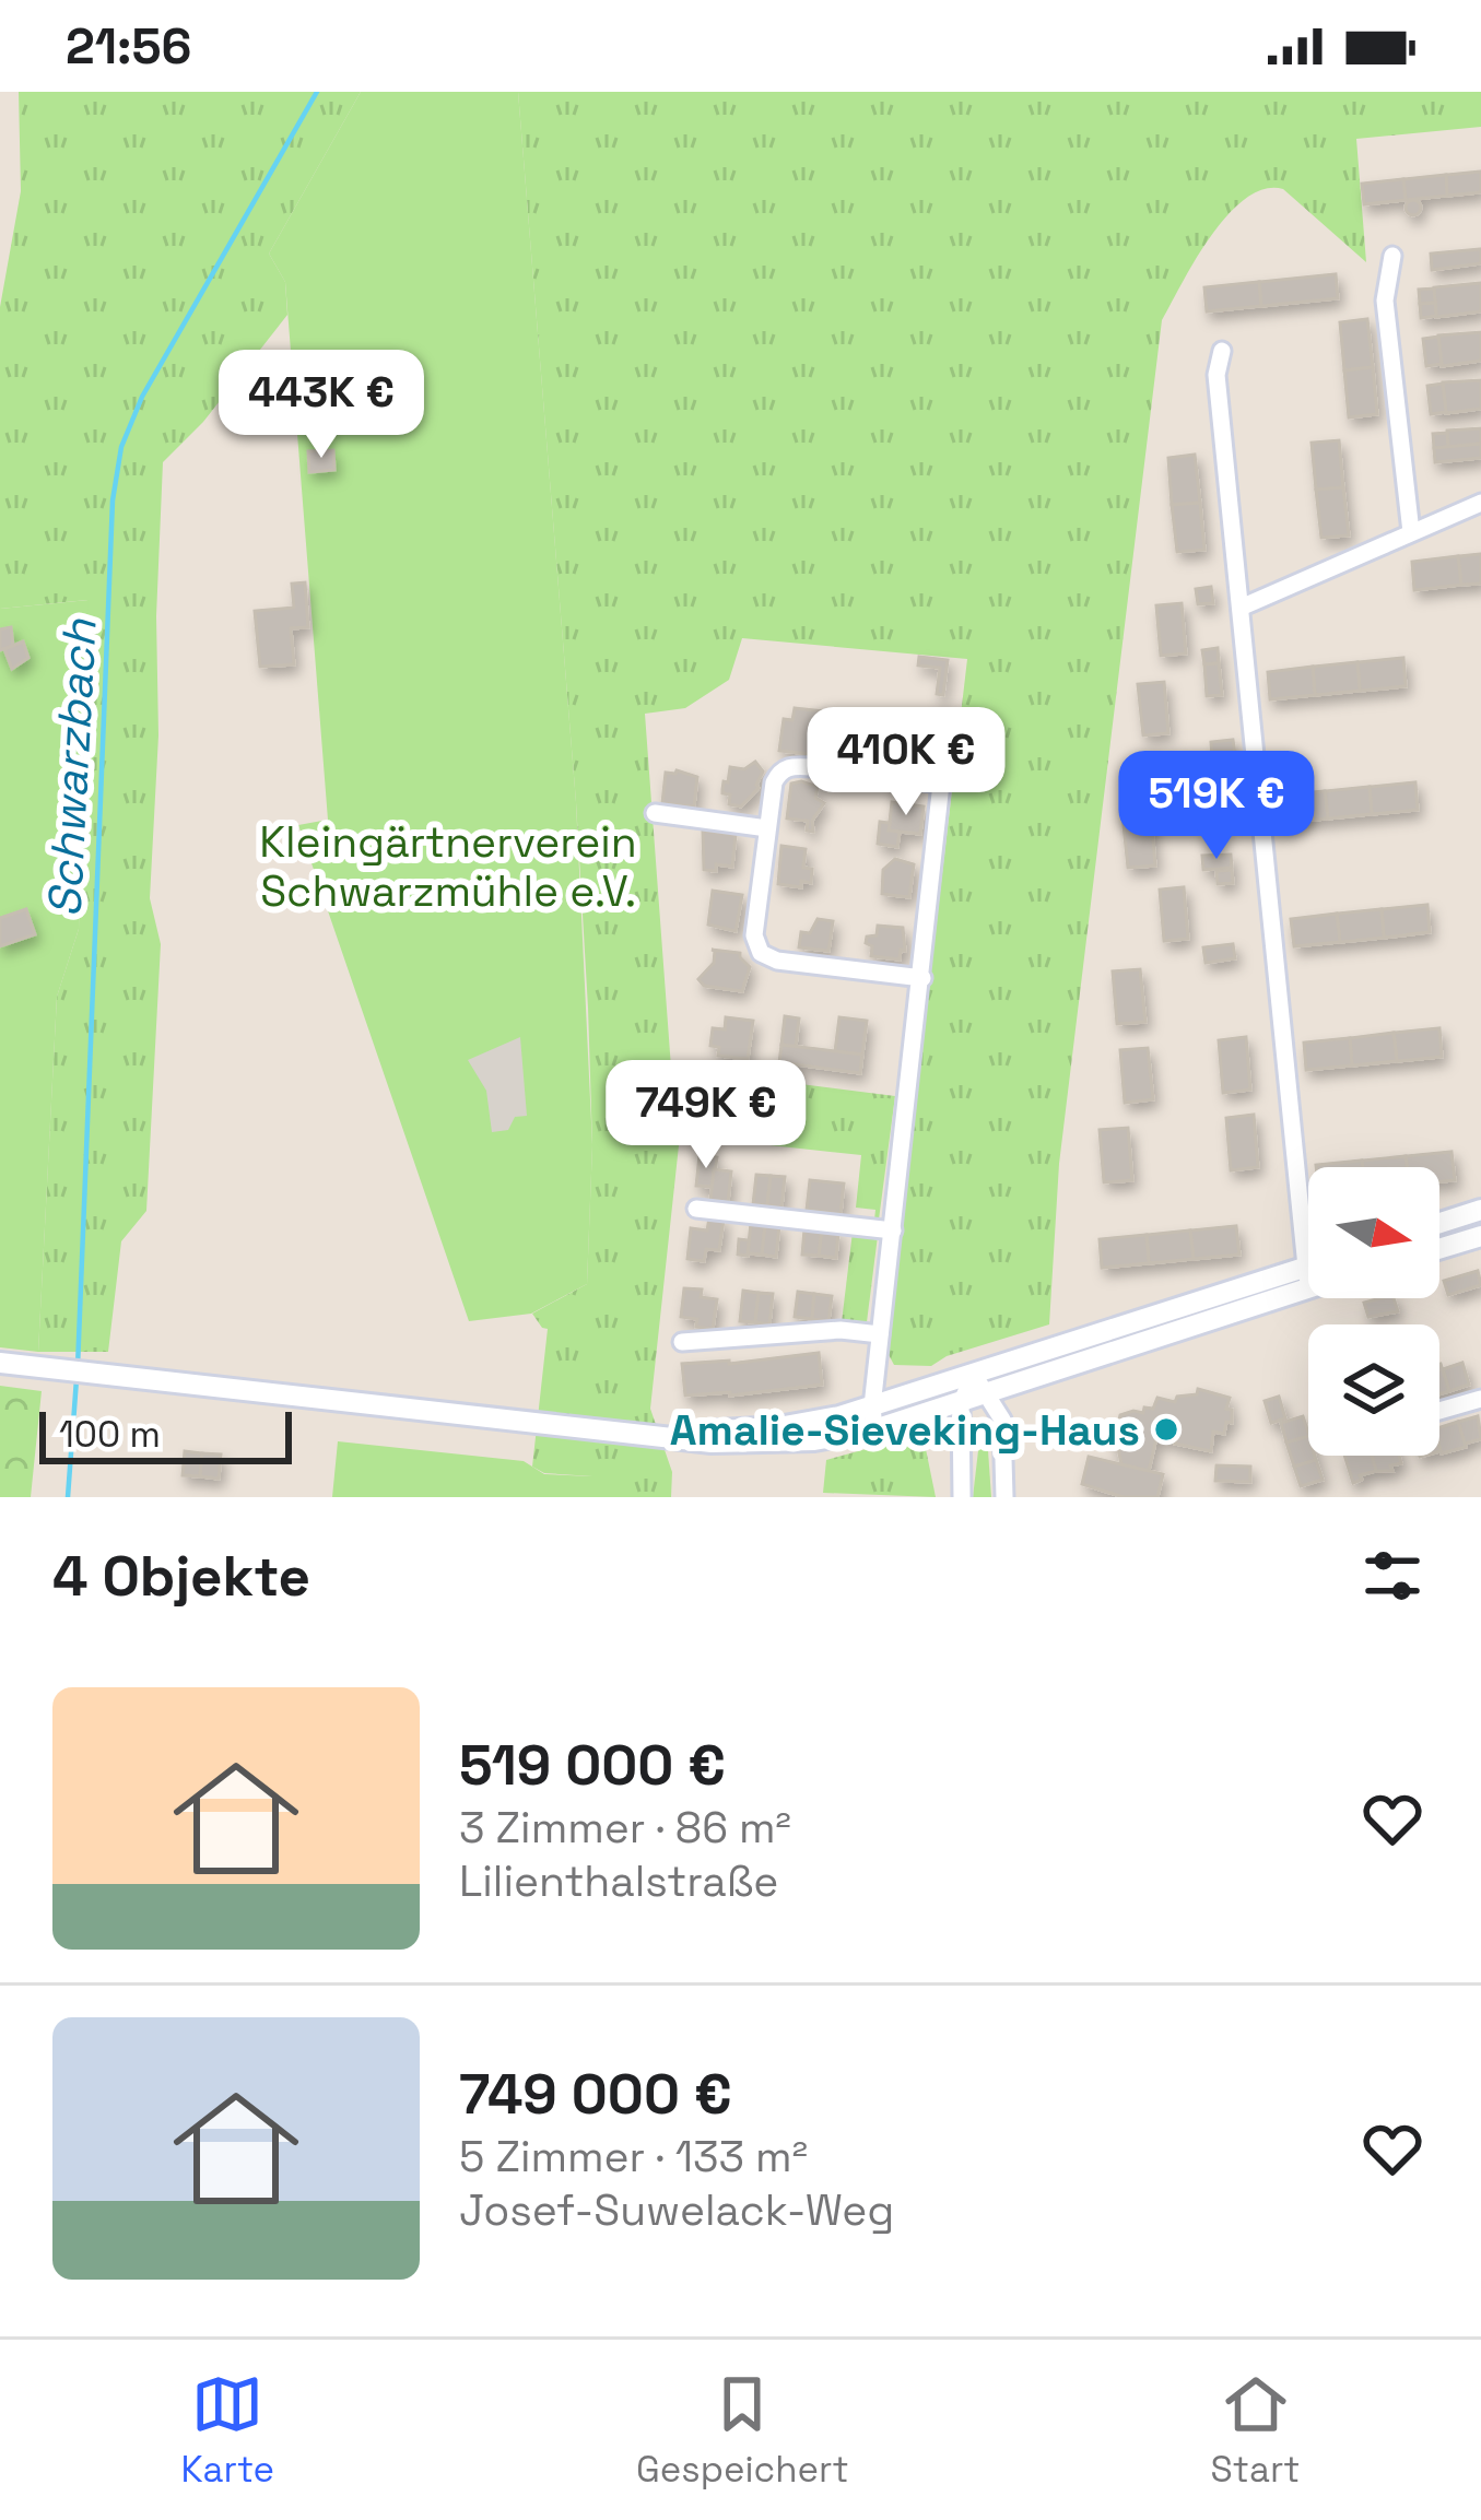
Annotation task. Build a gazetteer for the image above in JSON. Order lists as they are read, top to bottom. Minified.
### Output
{"water":["Schwarzbach"],"parks":["Kleingärtnerverein Schwarzmühle e.V."],"places":["Amalie-Sieveking-Haus"],"scale_bar":"100 m","north":"right","page":{"status":"21:56","price":["443K €","410K €","519K €","749K €"],"scale":"100 m","heading":"4 Objekte","list":[{"name":"519 000 €","note":"3 Zimmer · 86 m² · Lilienthalstraße"},{"name":"749 000 €","note":"5 Zimmer · 133 m² · Josef-Suwelack-Weg"}],"tabs":["Karte","Gespeichert","Start"]}}
